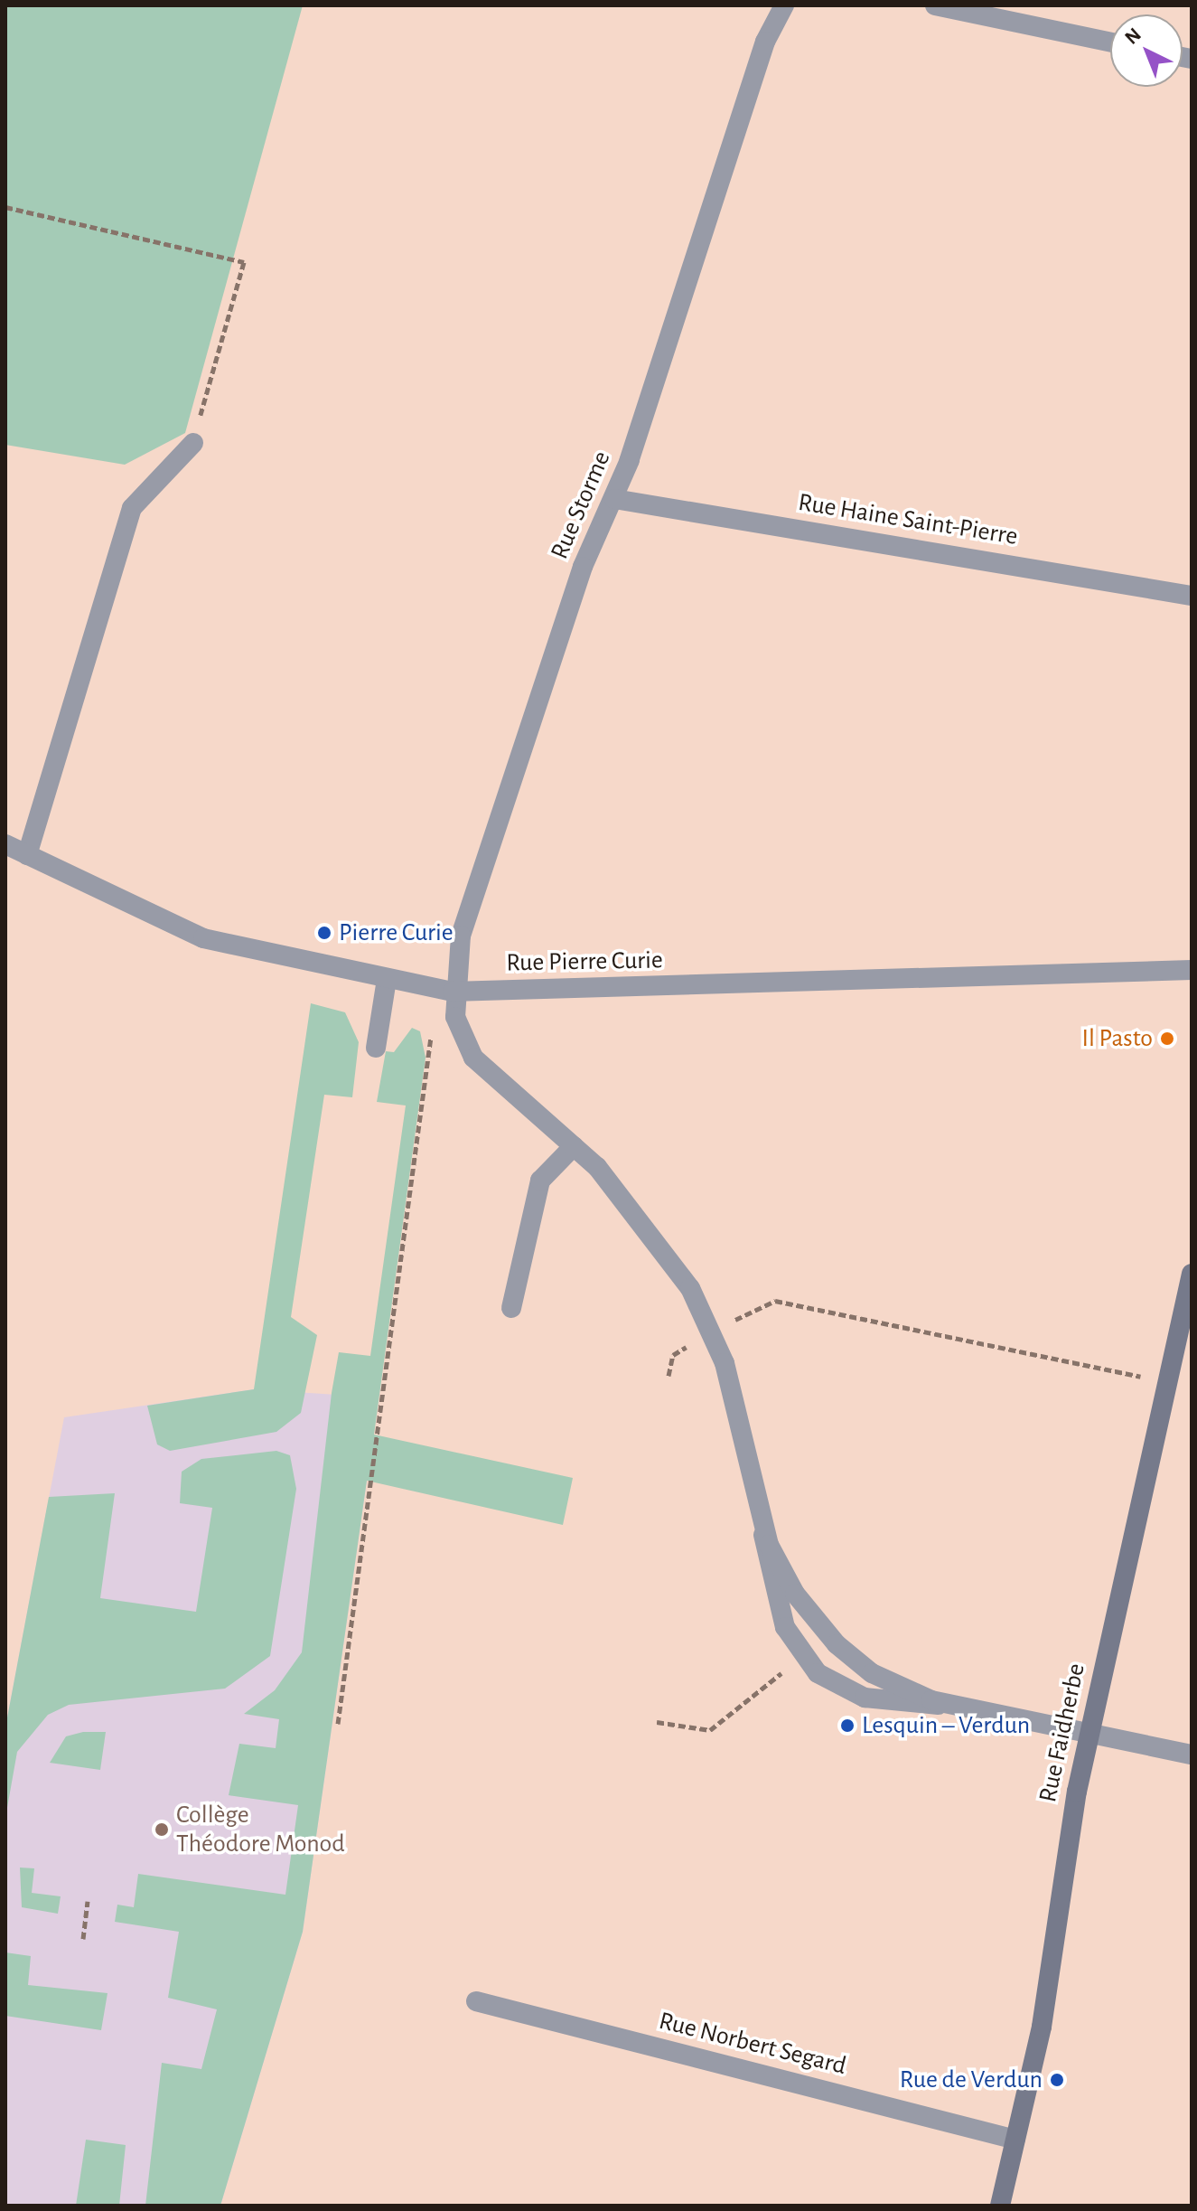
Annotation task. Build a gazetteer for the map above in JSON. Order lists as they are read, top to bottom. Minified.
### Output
{"streets":{"main road":["Rue Faidherbe"],"street":["Rue Storme","Rue Haine Saint-Pierre","Rue Pierre Curie","Rue Norbert Segard"]},"crossings":[["Rue Storme","Rue Haine Saint-Pierre"],["Rue Storme","Rue Pierre Curie"],["Rue Faidherbe","Rue Norbert Segard"]],"places":["Pierre Curie","Il Pasto","Lesquin – Verdun","Collège Théodore Monod","Rue de Verdun"],"north":"top left"}
